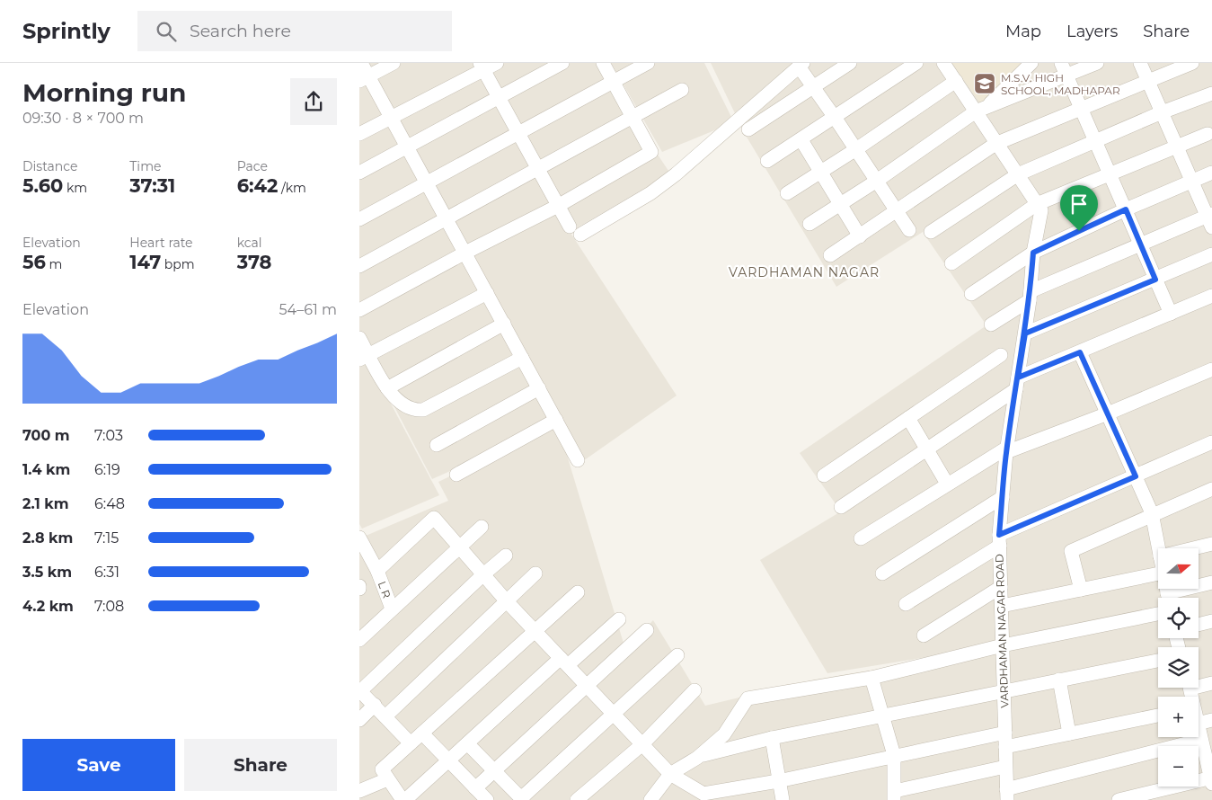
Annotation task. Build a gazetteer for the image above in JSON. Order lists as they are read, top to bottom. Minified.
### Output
{"streets":{"street":["L R","VARDHAMAN NAGAR ROAD"]},"districts":["VARDHAMAN NAGAR"],"places":{"school or university":["M.S.V. HIGH SCHOOL, MADHAPAR"]},"north":"right","page":{"header":"Sprintly","search":"Search here","nav":["Map","Layers","Share"],"heading":["Morning run","09:30 · 8 × 700 m"],"stats":[["Distance","5.60 km"],["Time","37:31"],["Pace","6:42 /km"],["Elevation","56 m"],["Heart rate","147 bpm"],["kcal","378"]],"chart":["Elevation","54–61 m"],"list":[{"name":"700 m","note":"7:03"},{"name":"1.4 km","note":"6:19"},{"name":"2.1 km","note":"6:48"},{"name":"2.8 km","note":"7:15"},{"name":"3.5 km","note":"6:31"},{"name":"4.2 km","note":"7:08"}],"map_buttons":["+","−"],"buttons":["Save","Share"]}}
